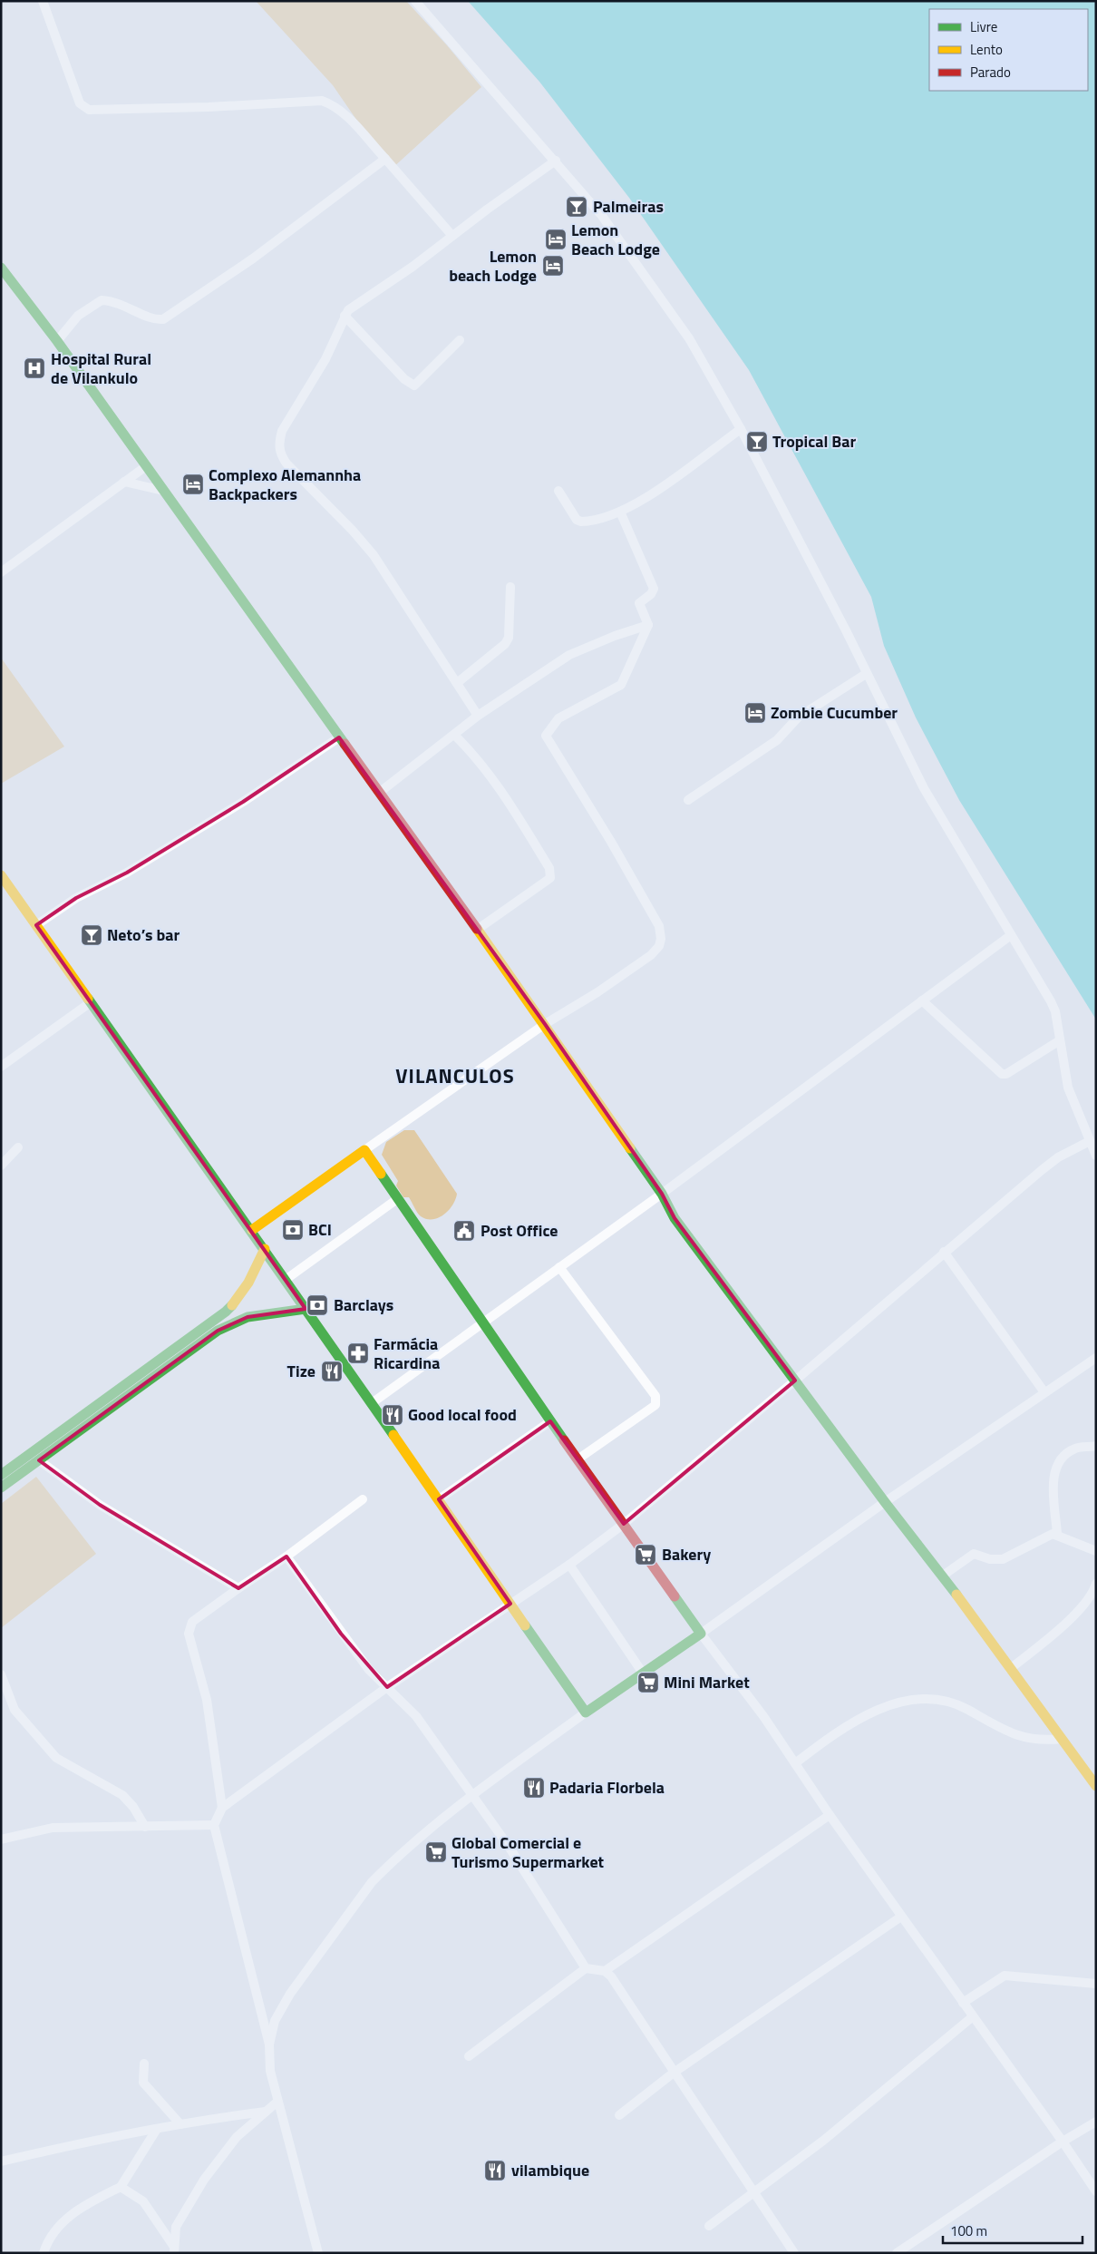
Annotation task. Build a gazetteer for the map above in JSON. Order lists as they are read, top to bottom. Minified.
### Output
{"districts":["VILANCULOS"],"places":{"bar":["Palmeiras","Tropical Bar","Neto’s bar"],"hotel":["Lemon Beach Lodge","Lemon beach Lodge","Complexo Alemannha Backpackers","Zombie Cucumber"],"hospital":["Hospital Rural de Vilankulo"],"bank":["BCI","Barclays"],"public building":["Post Office"],"pharmacy":["Farmácia Ricardina"],"restaurant":["Tize","Good local food","Padaria Florbela","vilambique"],"supermarket":["Bakery","Mini Market","Global Comercial e Turismo Supermarket"]},"legend":["Livre","Lento","Parado"],"scale_bar":"100 m"}
